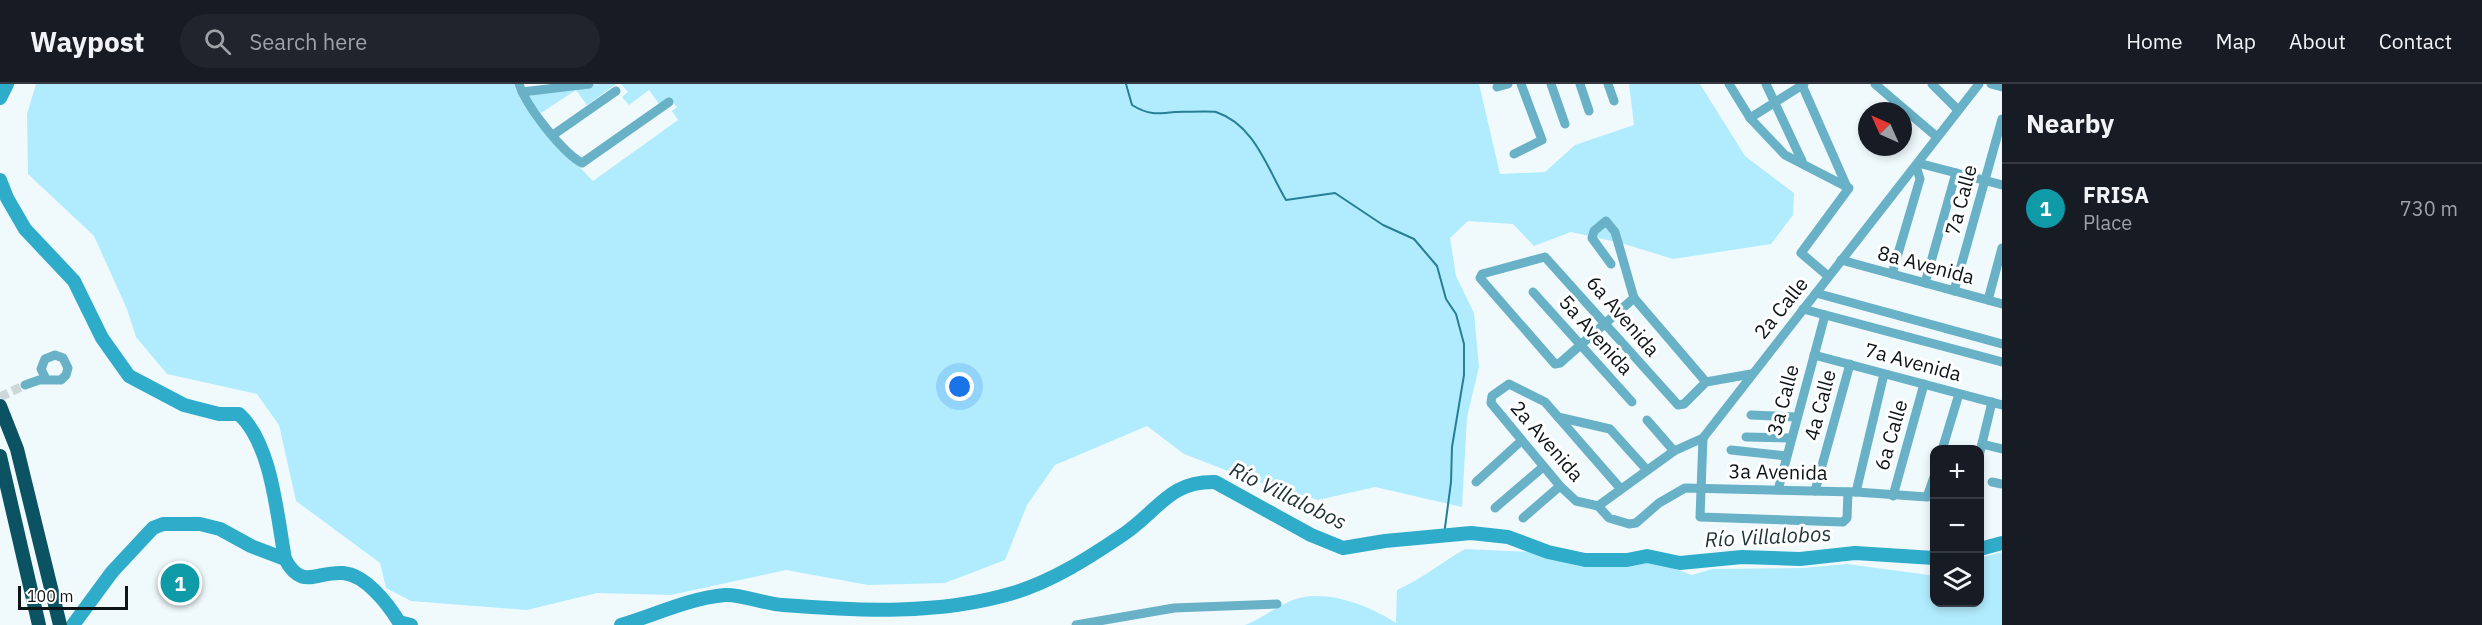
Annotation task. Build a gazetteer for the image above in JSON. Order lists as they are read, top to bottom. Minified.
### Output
{"streets":{"street":["7a Calle","8a Avenida","2a Calle","6a Avenida","5a Avenida","7a Avenida","3a Calle","4a Calle","6a Calle","2a Avenida","3a Avenida"]},"crossings":[["7a Calle","8a Avenida"],["8a Avenida","2a Calle"],["2a Calle","2a Avenida"],["2a Calle","3a Avenida"],["6a Avenida","5a Avenida"],["7a Avenida","3a Calle"],["7a Avenida","4a Calle"],["7a Avenida","6a Calle"],["3a Calle","3a Avenida"],["4a Calle","3a Avenida"],["6a Calle","3a Avenida"],["2a Avenida","3a Avenida"]],"water":["Río Villalobos"],"scale_bar":"100 m","north":"top left","page":{"header":"Waypost","search":"Search here","nav":["Home","Map","About","Contact"],"heading":"Nearby","list":[{"mark":"1","name":"FRISA","note":"Place","value":"730 m"}],"map_buttons":["+","−"],"pins":"1","scale":"100 m"}}
